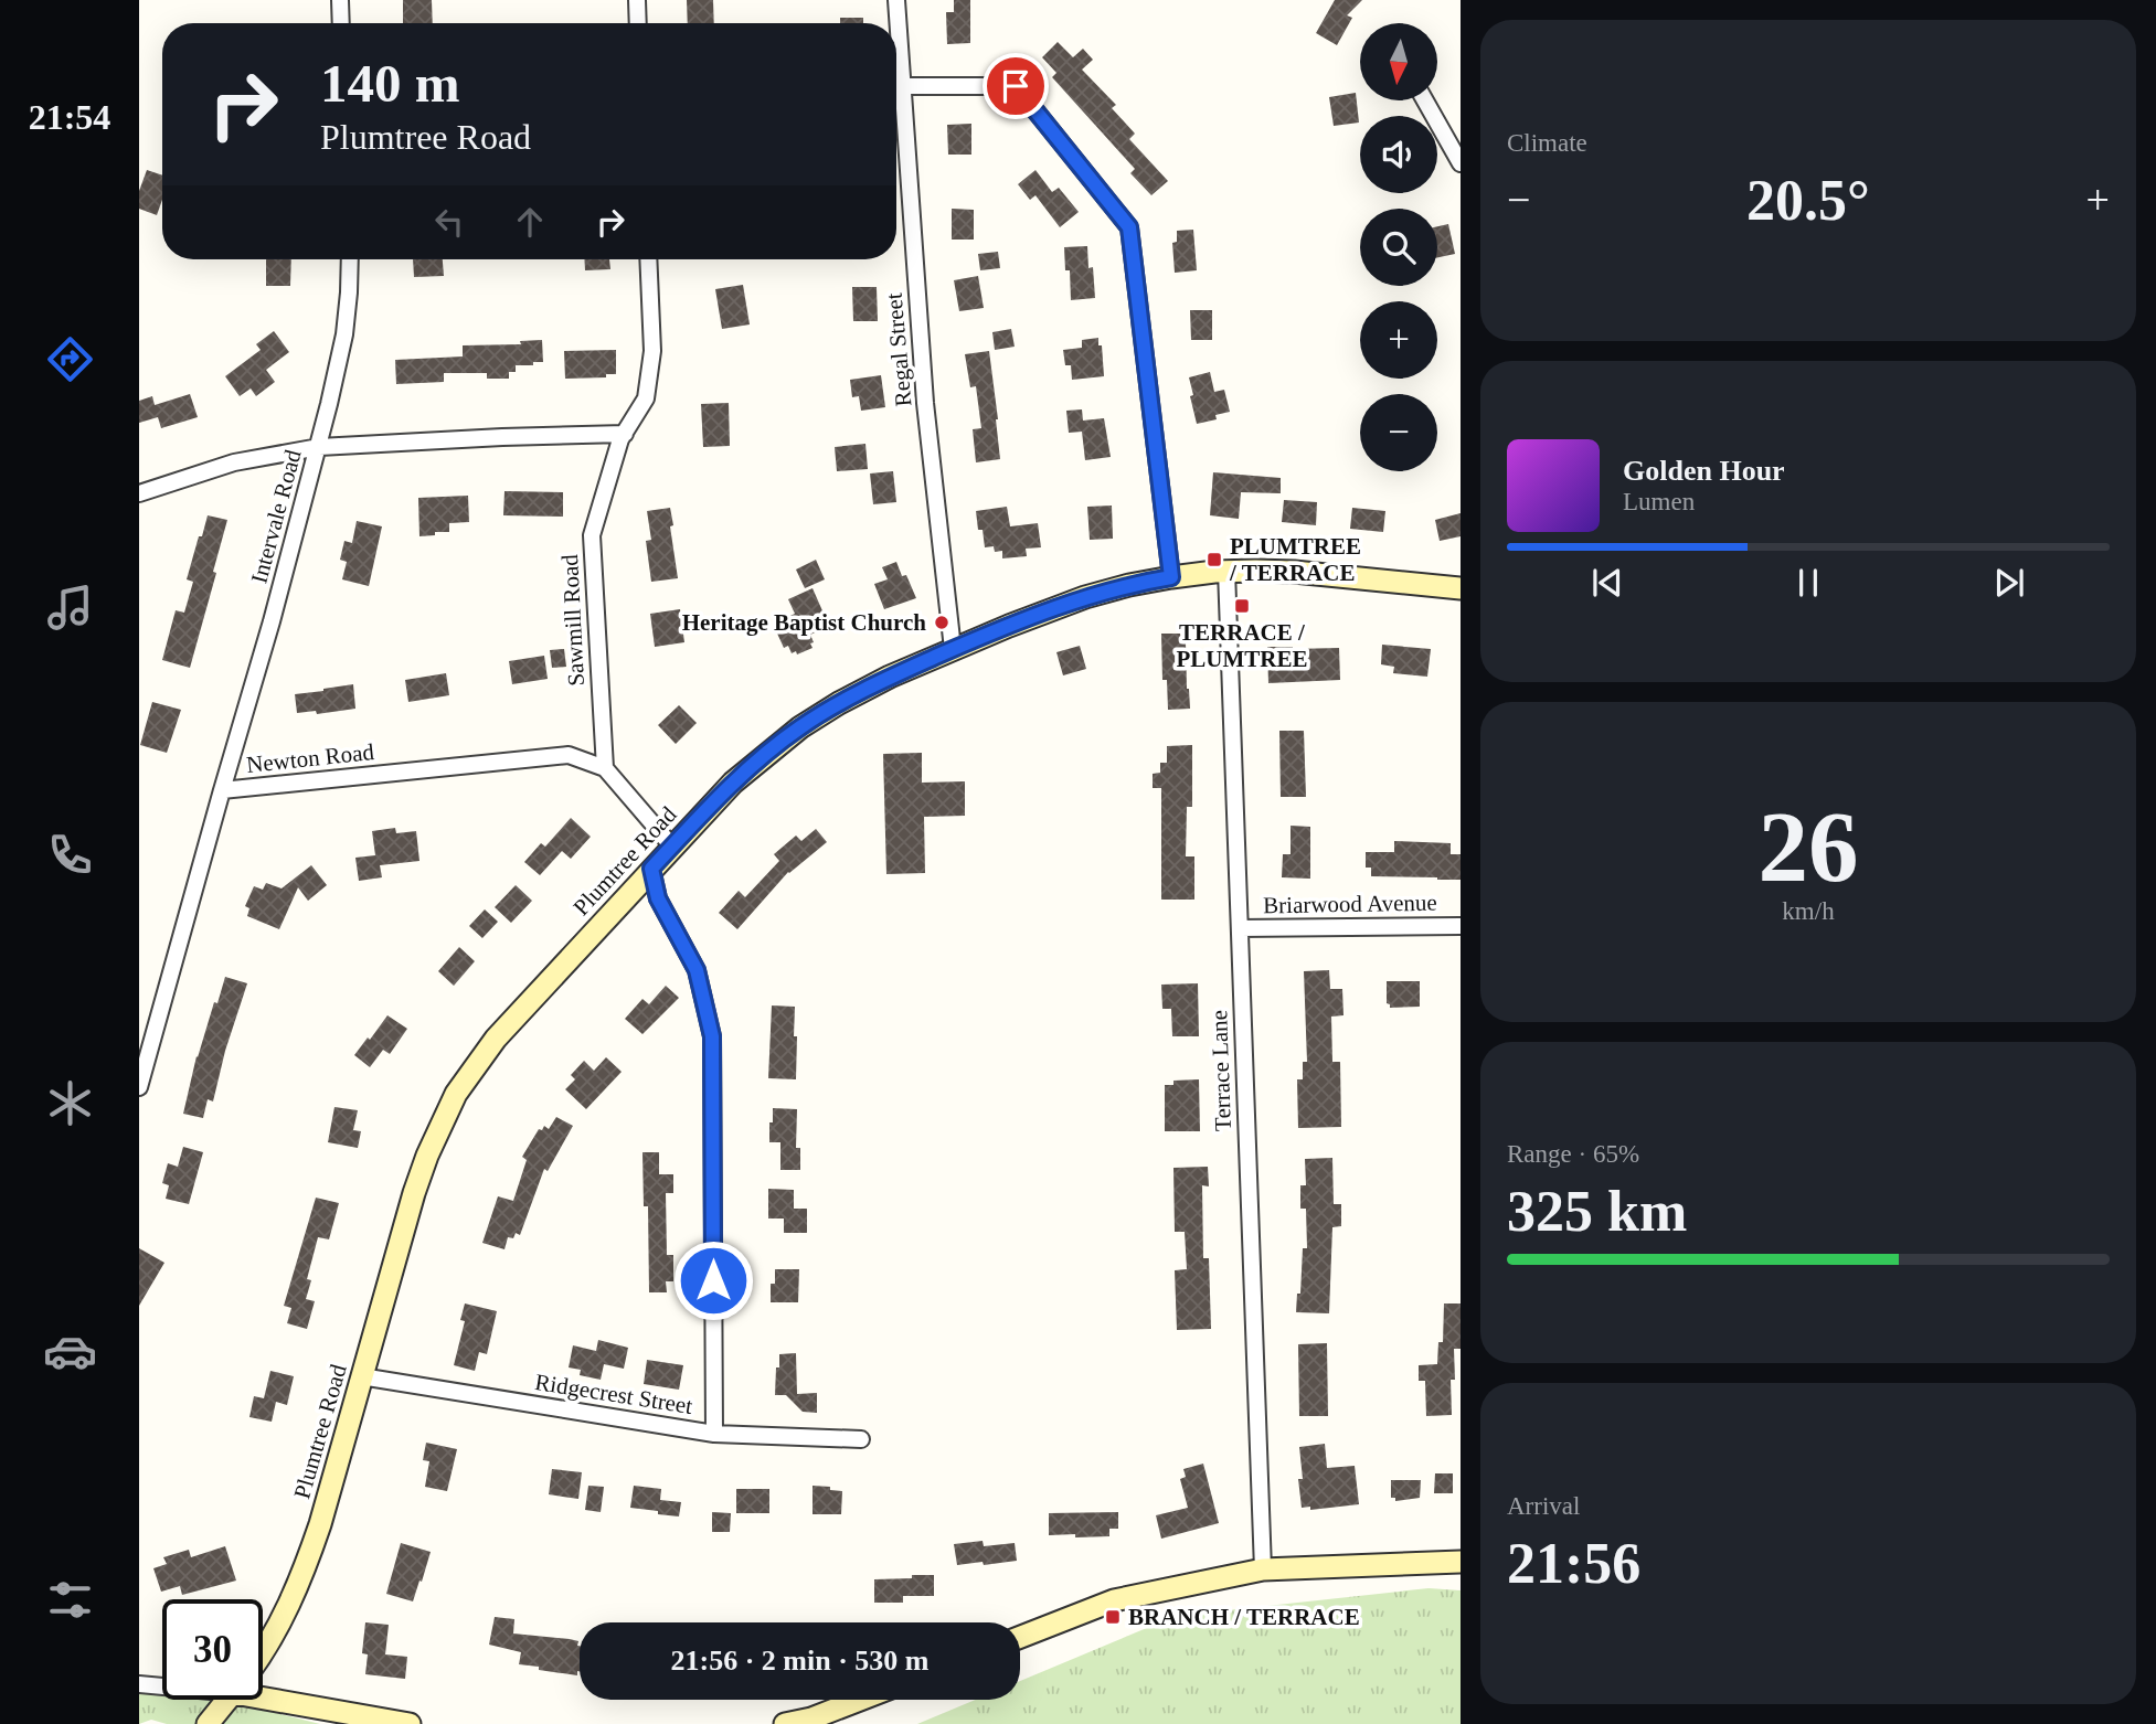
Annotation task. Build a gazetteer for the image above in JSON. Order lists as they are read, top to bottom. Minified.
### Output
{"streets":{"street":["Regal Street","Intervale Road","Sawmill Road","Newton Road","Plumtree Road","Briarwood Avenue","Terrace Lane","Ridgecrest Street"]},"crossings":[["Regal Street","Plumtree Road"],["Intervale Road","Newton Road"],["Sawmill Road","Newton Road"],["Plumtree Road","Terrace Lane"],["Plumtree Road","Ridgecrest Street"],["Briarwood Avenue","Terrace Lane"]],"places":{"transit":["PLUMTREE / TERRACE","TERRACE / PLUMTREE","BRANCH / TERRACE"],"other":["Heritage Baptist Church"]},"north":"bottom","page":{"tabs":"21:54","tile":["Climate",["26","km/h"],["Range · 65%","325 km"],["Arrival","21:56"]],"map_buttons":["+","−"],"turn":["140 m","Plumtree Road"],"heat":["−","20.5°","+"],"song":["Golden Hour","Lumen"],"limit":"30","trip":"21:56 · 2 min · 530 m"}}
